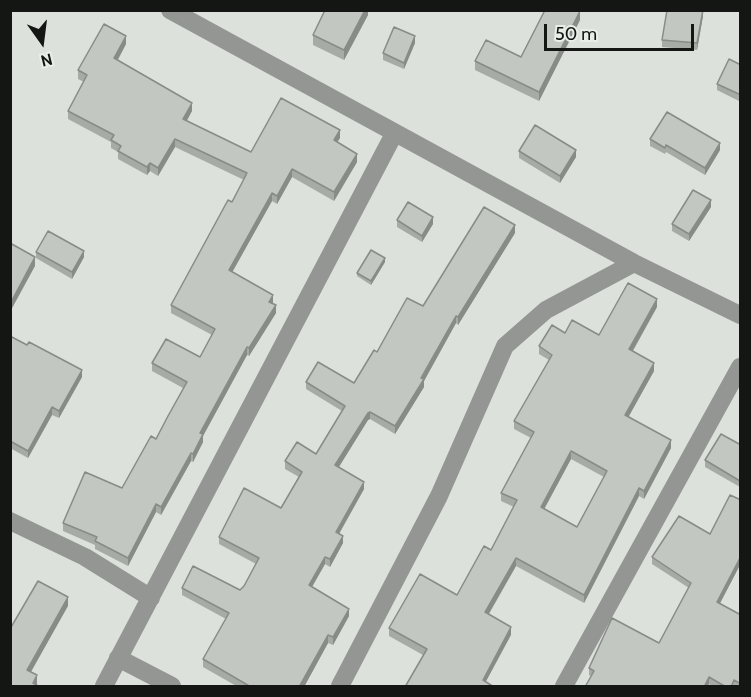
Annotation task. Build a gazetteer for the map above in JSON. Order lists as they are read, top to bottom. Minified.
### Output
{"scale_bar":"50 m","north":"bottom"}
